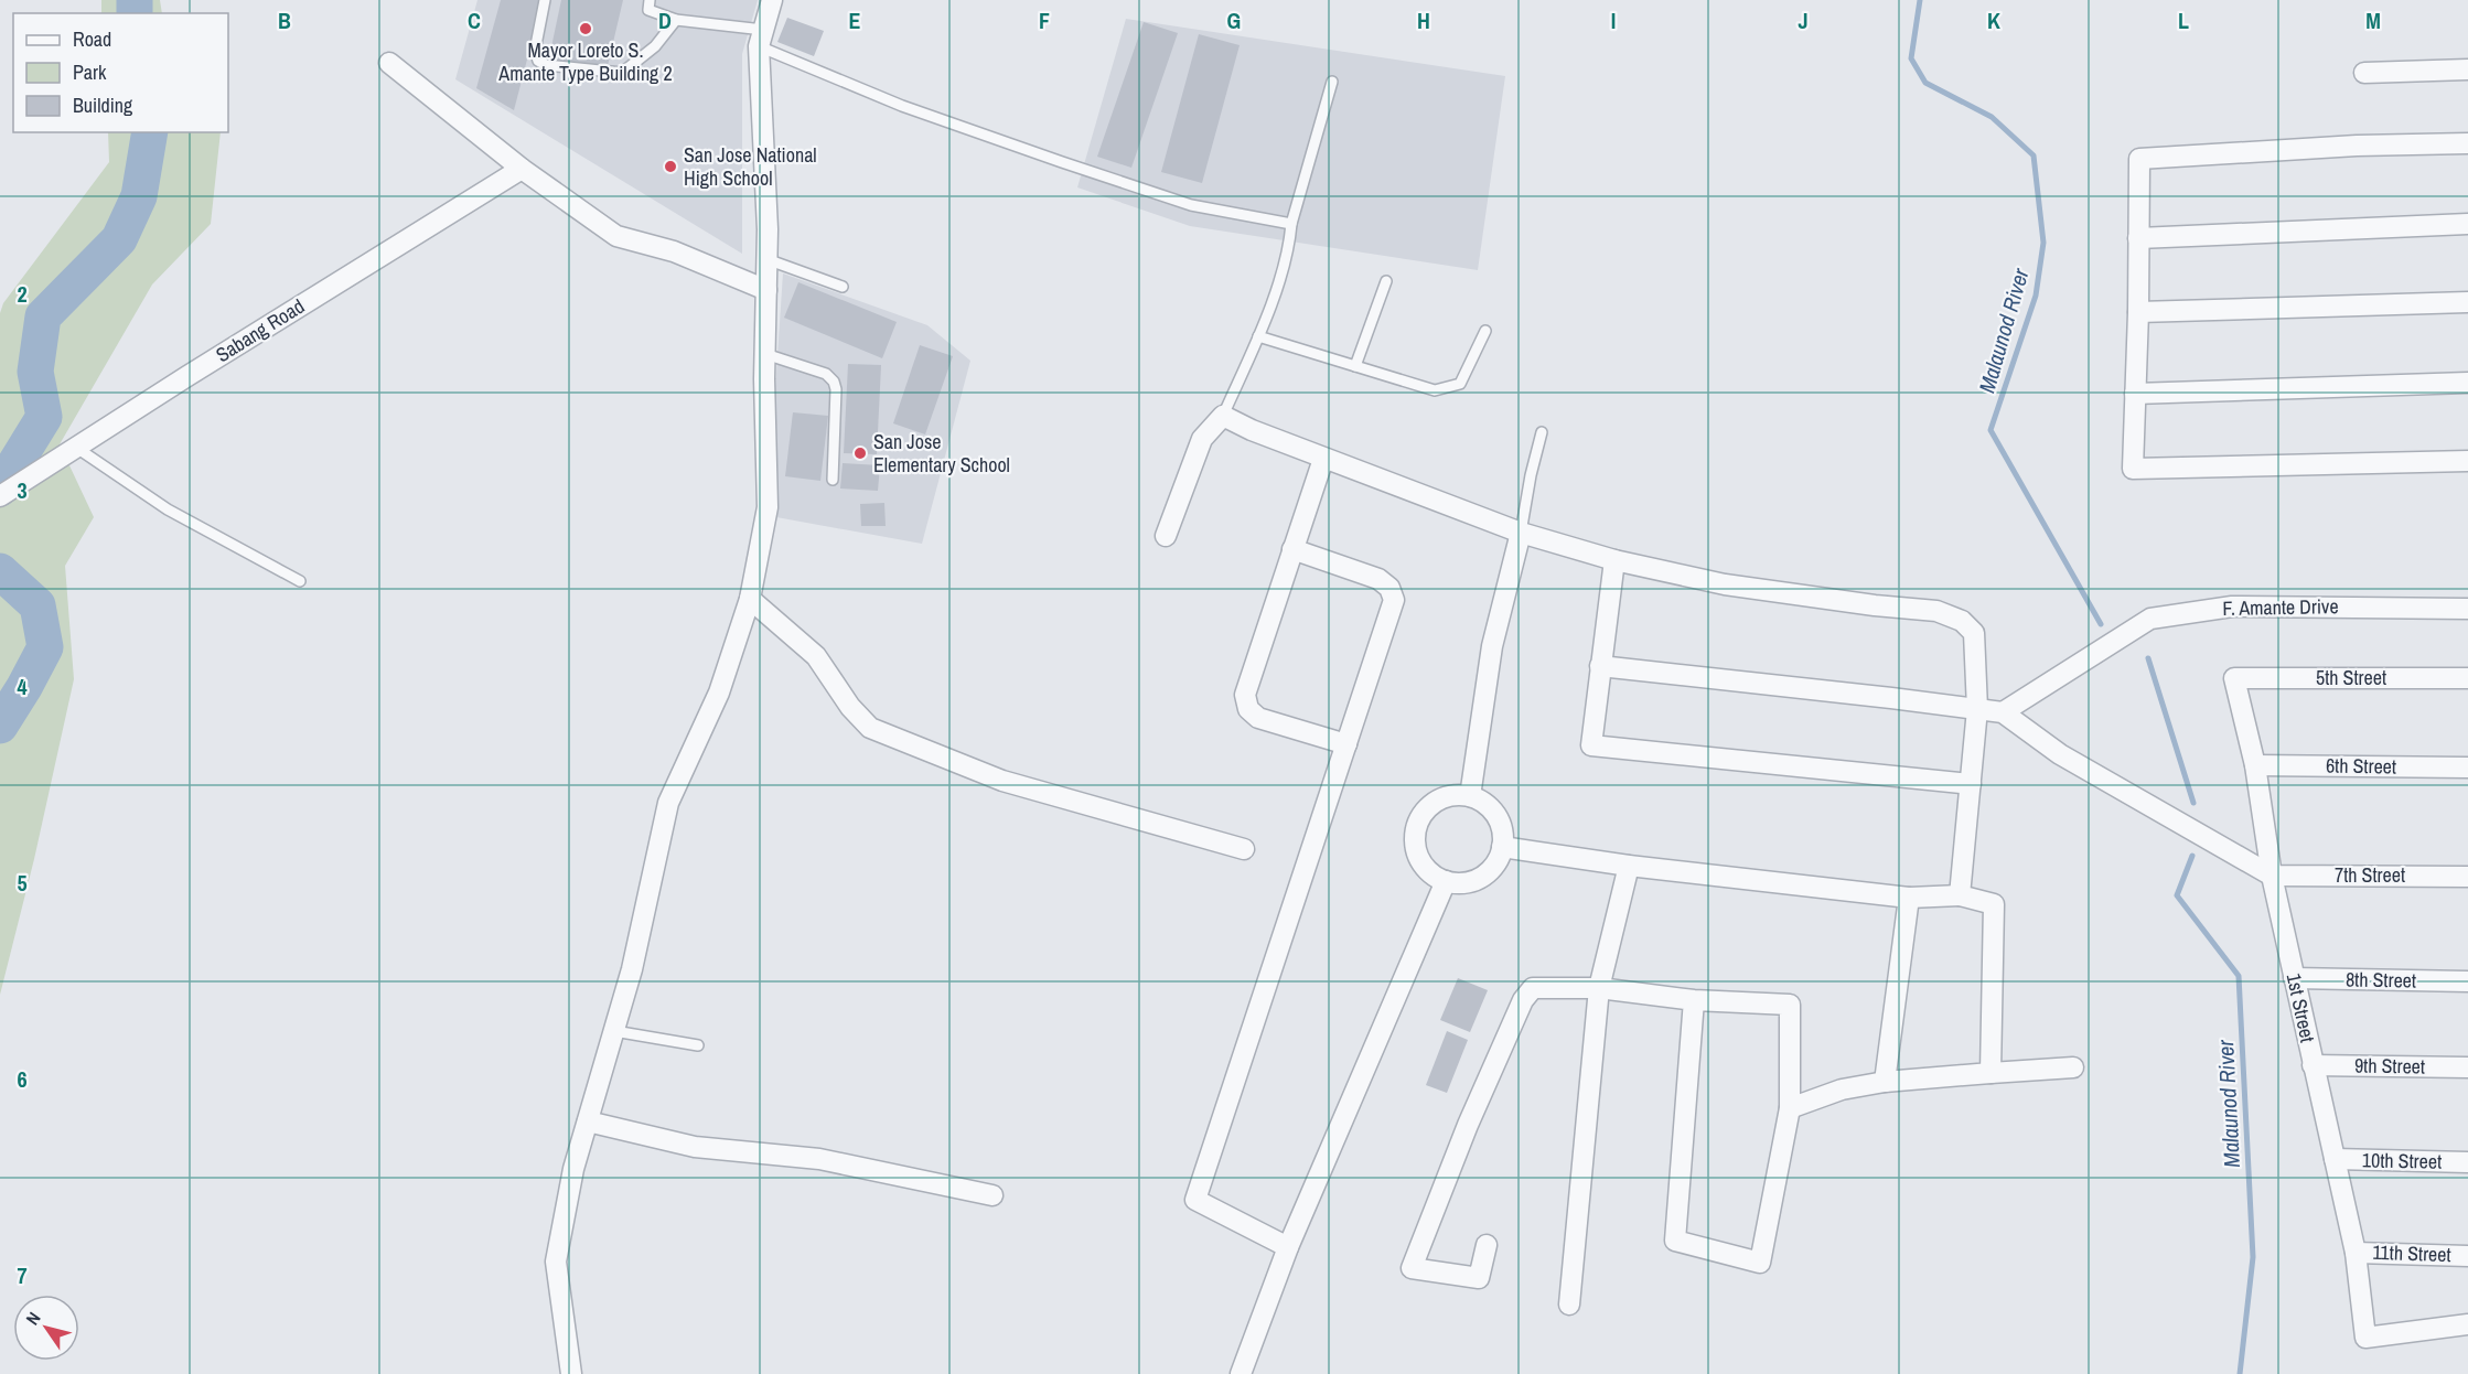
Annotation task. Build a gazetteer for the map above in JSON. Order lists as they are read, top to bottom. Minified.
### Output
{"streets":{"street":["Sabang Road","F. Amante Drive","5th Street","6th Street","7th Street","8th Street","1st Street","9th Street","10th Street","11th Street"]},"crossings":[["5th Street","1st Street"],["6th Street","1st Street"],["7th Street","1st Street"],["8th Street","1st Street"],["1st Street","9th Street"],["1st Street","10th Street"],["1st Street","11th Street"]],"water":["Malaunod River"],"places":["Mayor Loreto S. Amante Type Building 2","San Jose National High School","San Jose Elementary School"],"legend":["Road","Park","Building"],"north":"top left","grid":{"columns":["B","C","D","E","F","G","H","I","J","K","L","M"],"rows":["2","3","4","5","6","7"]}}
